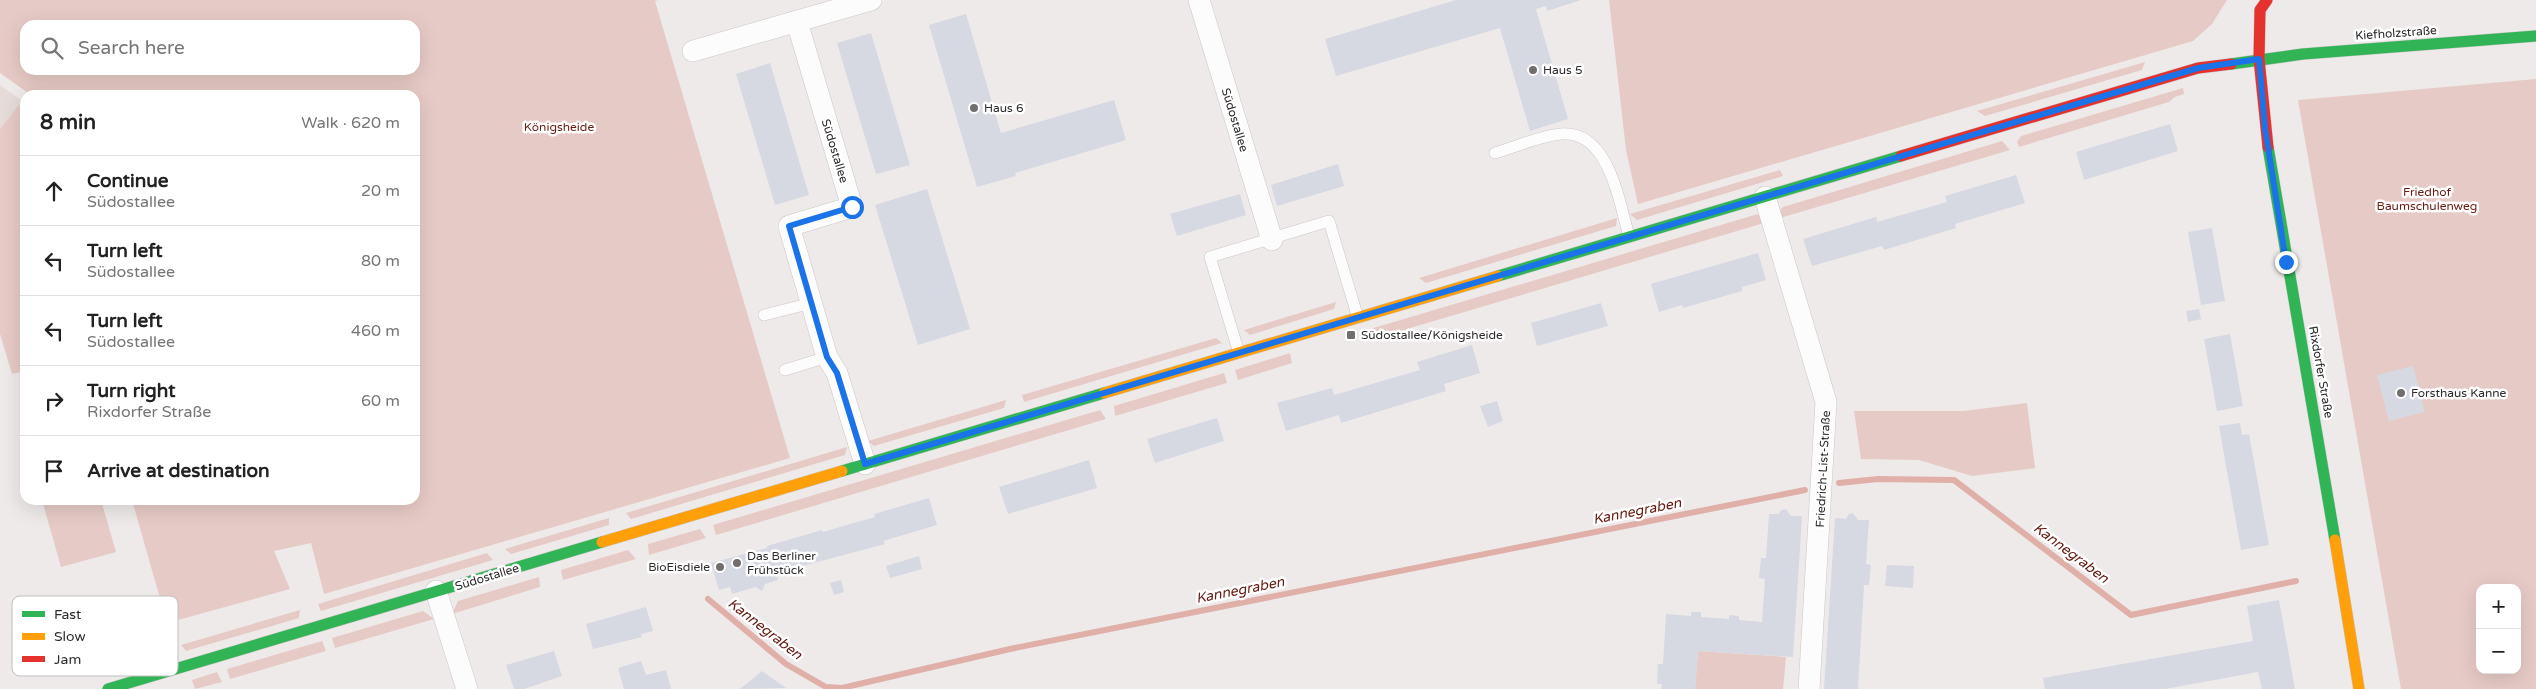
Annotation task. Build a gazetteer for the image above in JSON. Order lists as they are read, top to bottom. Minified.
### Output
{"streets":{"street":["Kiefholzstraße","Südostallee","Rixdorfer Straße","Friedrich-List-Straße"]},"crossings":[["Kiefholzstraße","Südostallee"],["Kiefholzstraße","Rixdorfer Straße"],["Südostallee","Rixdorfer Straße"],["Südostallee","Friedrich-List-Straße"]],"water":["Kannegraben"],"parks":["Königsheide","Friedhof Baumschulenweg"],"places":{"other":["Haus 5","Haus 6","Forsthaus Kanne","Das Berliner Frühstück","BioEisdiele"],"transit":["Südostallee/Königsheide"]},"legend":["Fast","Slow","Jam"],"page":{"search":"Search here","heading":["8 min","Walk · 620 m"],"list":[["Continue","Südostallee","20 m"],["Turn left","Südostallee","80 m"],["Turn left","Südostallee","460 m"],["Turn right","Rixdorfer Straße","60 m"],"Arrive at destination"],"map_buttons":["+","−"]}}
